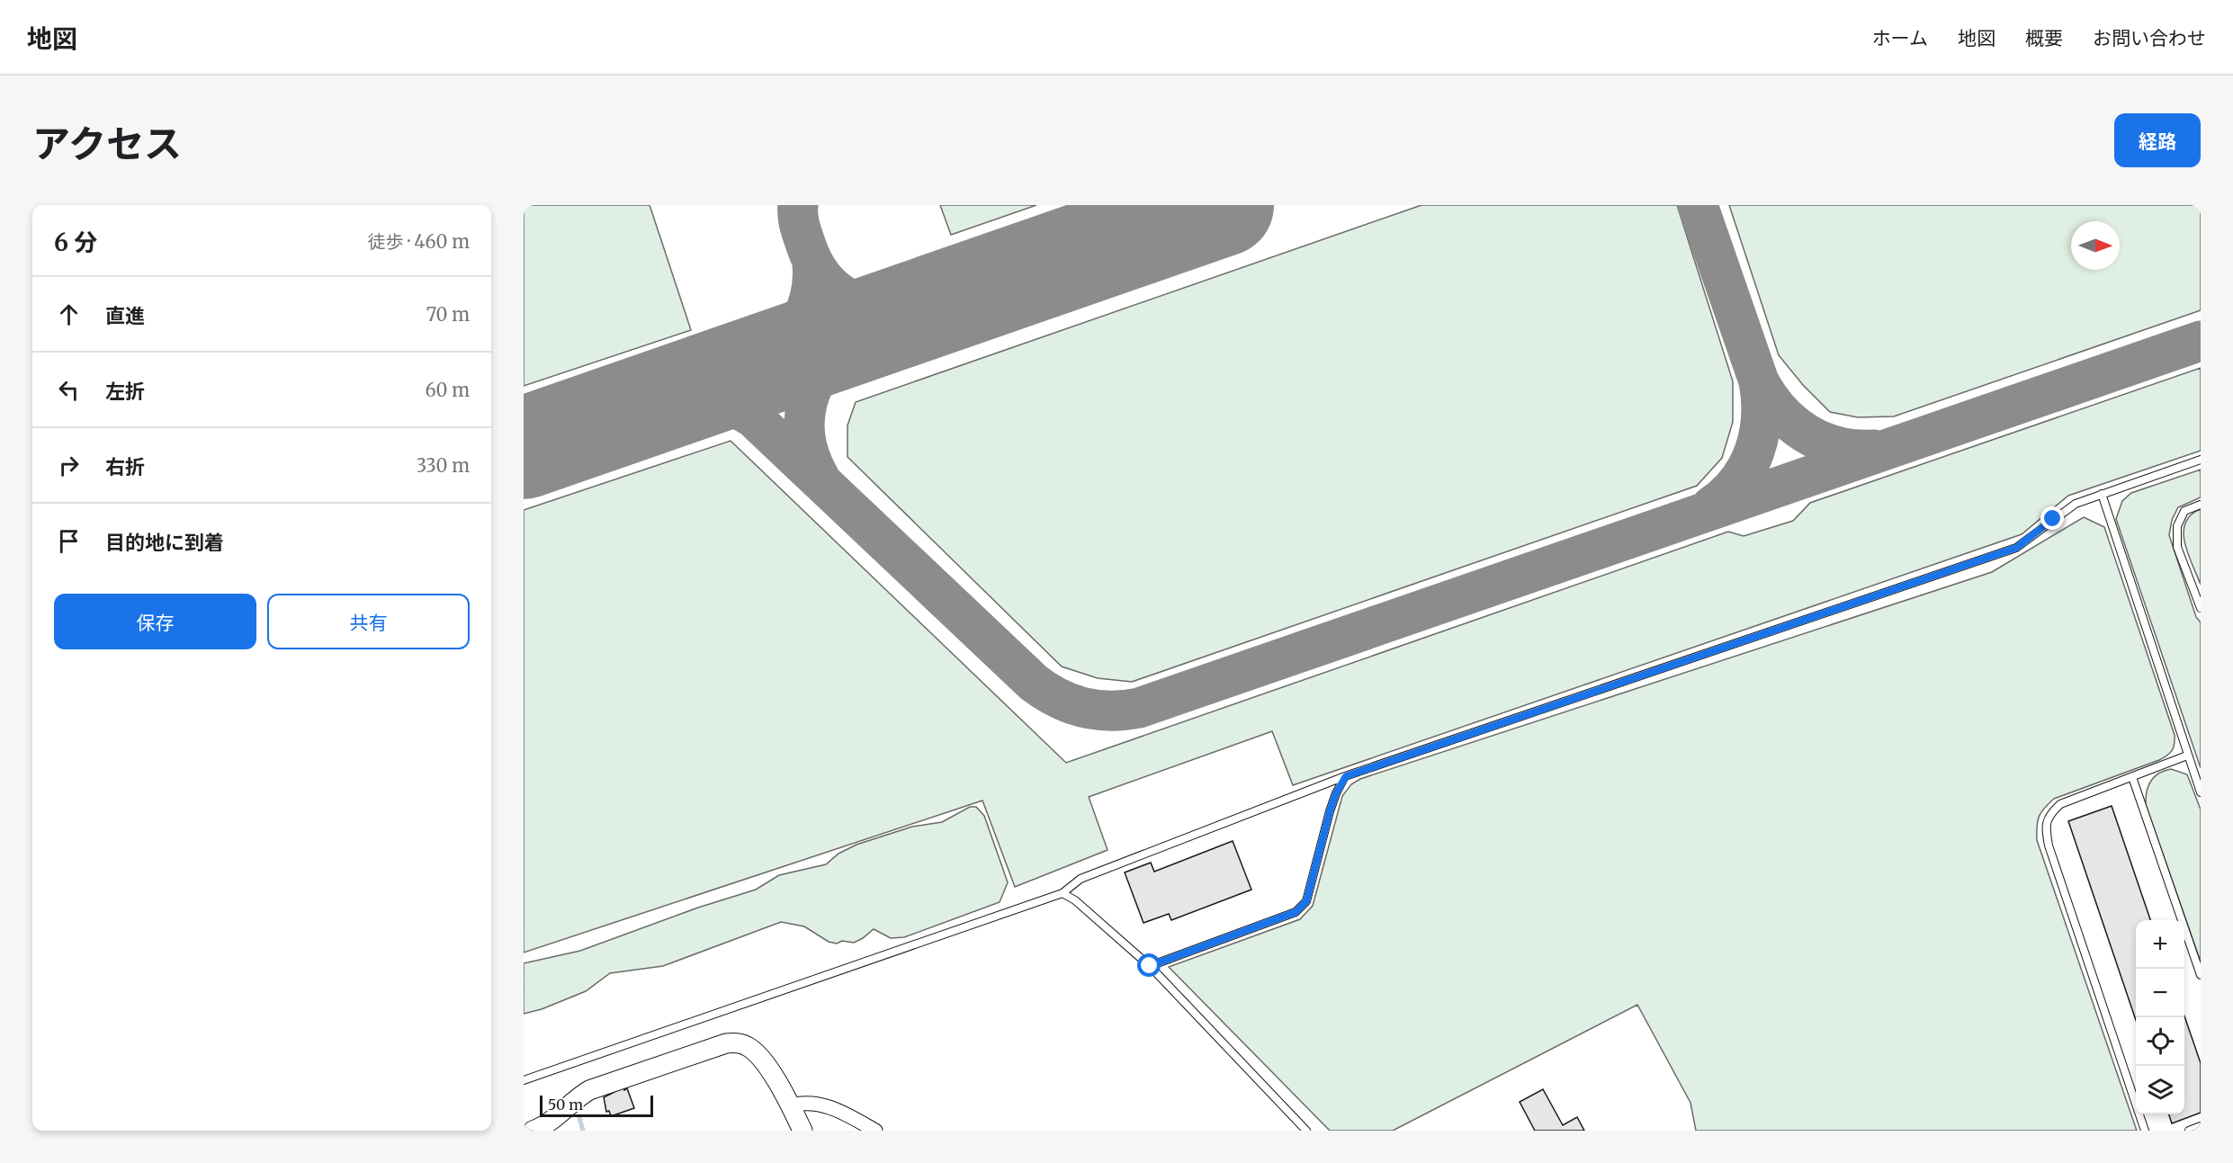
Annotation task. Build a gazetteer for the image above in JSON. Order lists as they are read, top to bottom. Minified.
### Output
{"scale_bar":"50 m","north":"right","page":{"header":"地図","nav":["ホーム","地図","概要","お問い合わせ"],"title":"アクセス","buttons":["経路",["保存","共有"]],"heading":["6 分","徒歩 · 460 m"],"list":[["直進","70 m"],["左折","60 m"],["右折","330 m"],"目的地に到着"],"map_buttons":["+","−"],"scale":"50 m"}}
